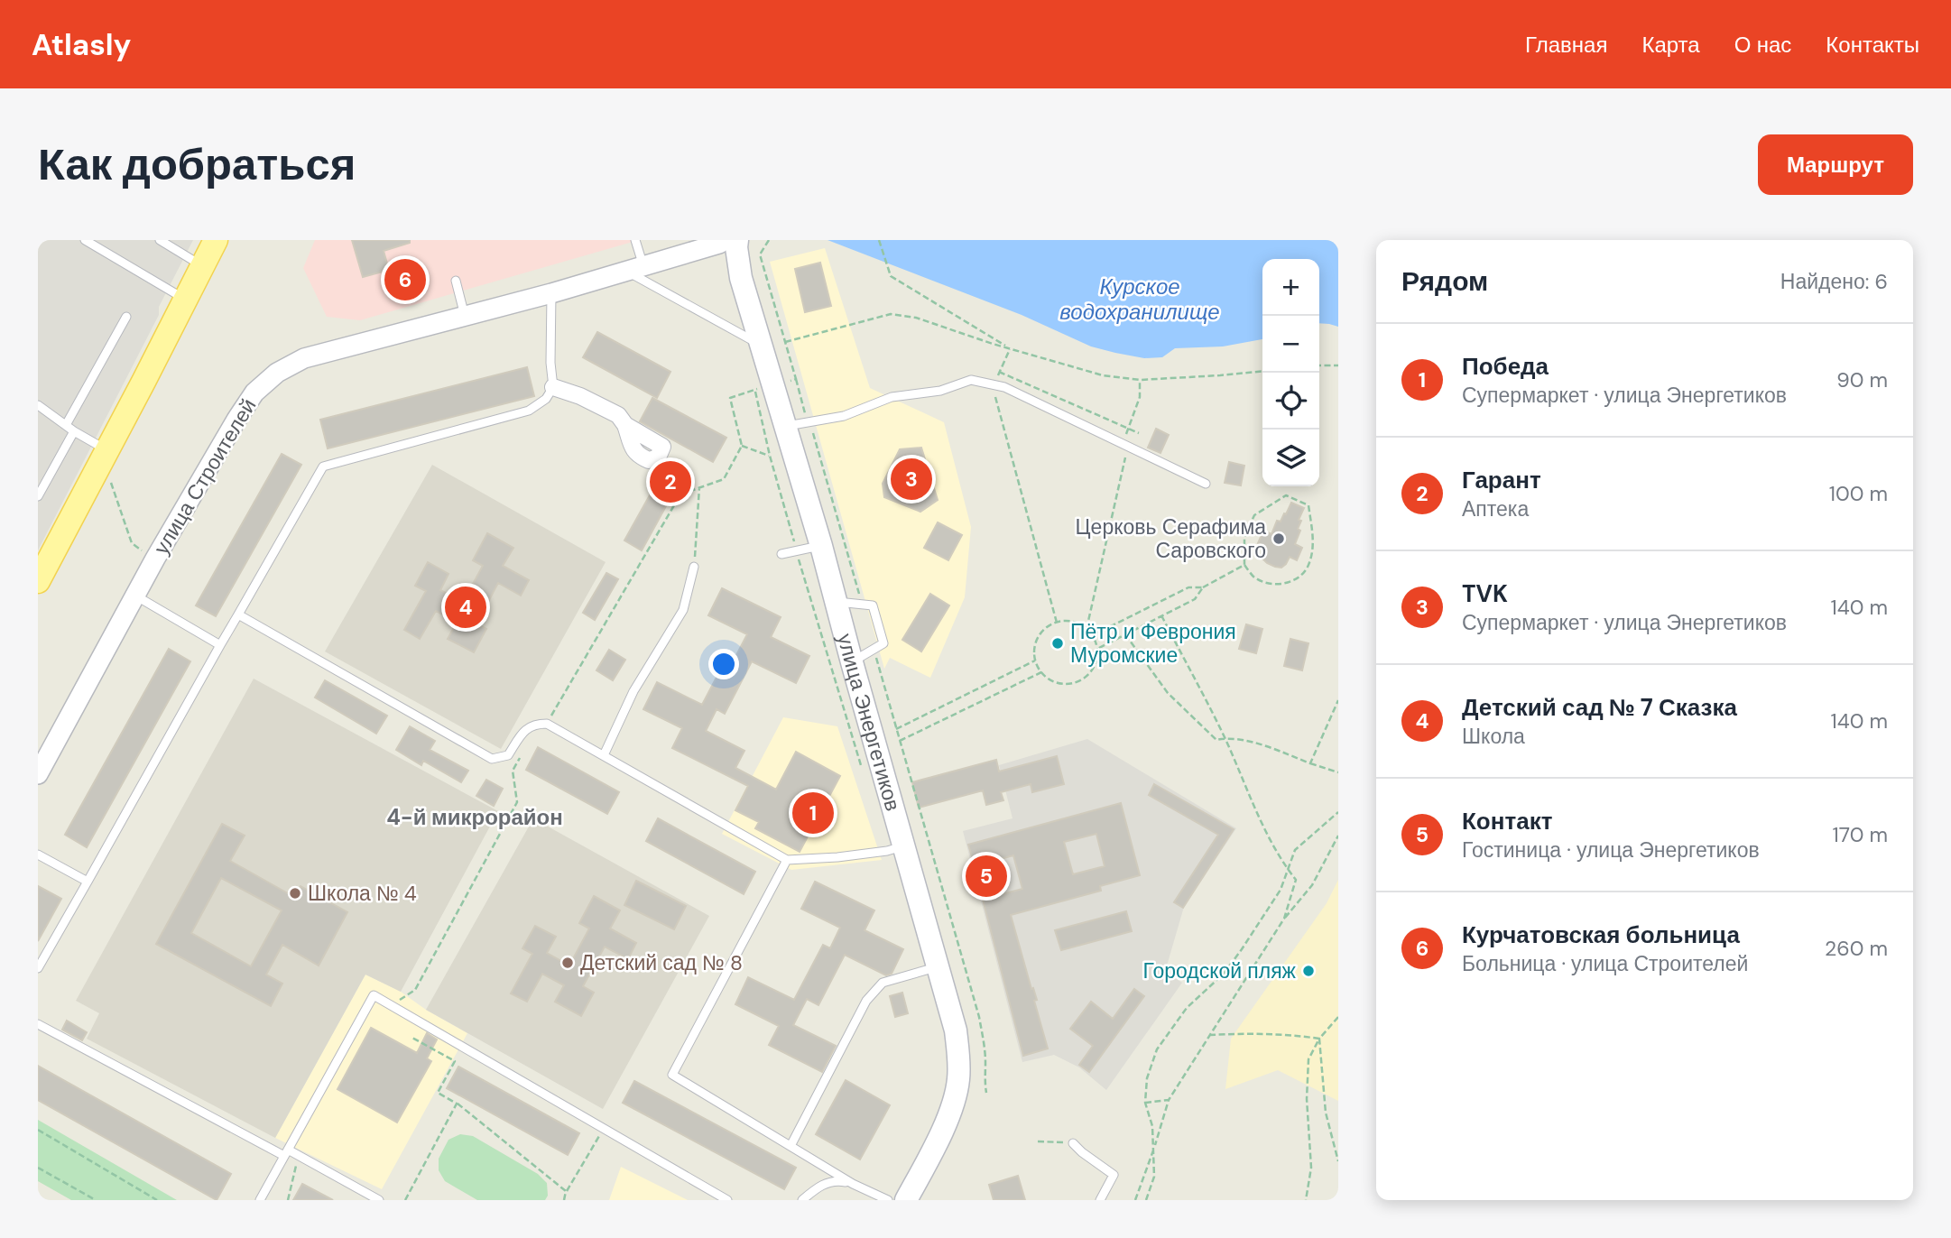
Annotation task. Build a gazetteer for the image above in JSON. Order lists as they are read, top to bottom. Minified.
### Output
{"streets":{"main road":["улица Энергетиков"],"street":["улица Строителей"]},"districts":["4-й микрорайон"],"water":["Курское водохранилище"],"places":["Церковь Серафима Саровского","Пётр и Феврония Муромские","Школа № 4","Детский сад № 8","Городской пляж"],"page":{"header":"Atlasly","nav":["Главная","Карта","О нас","Контакты"],"buttons":"Маршрут","title":"Как добраться","heading":["Рядом","Найдено: 6"],"pins":["6","3","2","4","1","5"],"map_buttons":["+","−"],"list":[{"mark":"1","name":"Победа","note":"Супермаркет · улица Энергетиков","value":"90 m"},{"mark":"2","name":"Гарант","note":"Аптека","value":"100 m"},{"mark":"3","name":"TVK","note":"Супермаркет · улица Энергетиков","value":"140 m"},{"mark":"4","name":"Детский сад № 7 Сказка","note":"Школа","value":"140 m"},{"mark":"5","name":"Контакт","note":"Гостиница · улица Энергетиков","value":"170 m"},{"mark":"6","name":"Курчатовская больница","note":"Больница · улица Строителей","value":"260 m"}]}}
